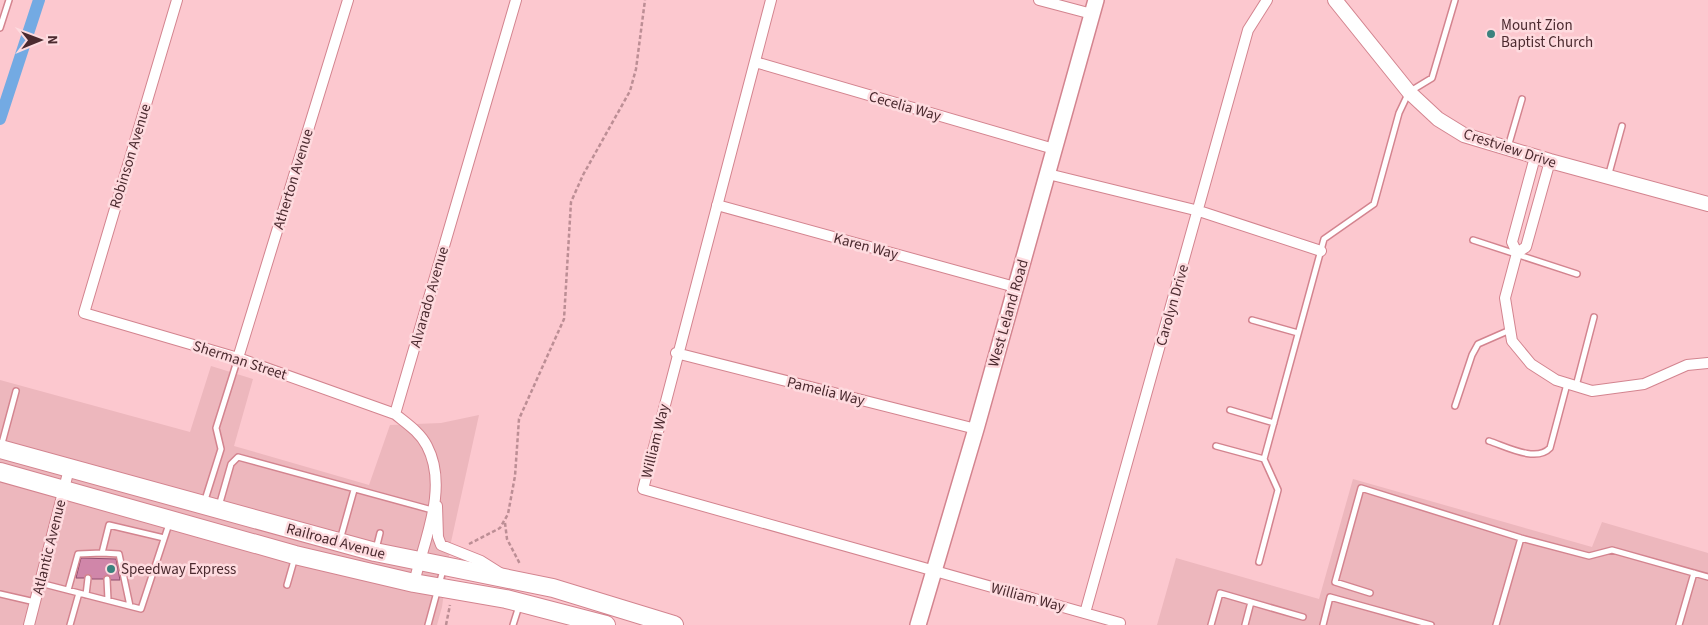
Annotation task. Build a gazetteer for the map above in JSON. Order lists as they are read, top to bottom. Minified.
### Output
{"streets":{"highway":["Railroad Avenue"],"main road":["West Leland Road"],"street":["Cecelia Way","Crestview Drive","Robinson Avenue","Atherton Avenue","Karen Way","Alvarado Avenue","Carolyn Drive","Sherman Street","Pamelia Way","William Way","Atlantic Avenue"]},"crossings":[["Cecelia Way","West Leland Road"],["Cecelia Way","William Way"],["Robinson Avenue","Sherman Street"],["Atherton Avenue","Sherman Street"],["Karen Way","West Leland Road"],["Karen Way","William Way"],["Alvarado Avenue","Sherman Street"],["Carolyn Drive","William Way"],["West Leland Road","Pamelia Way"],["West Leland Road","William Way"],["Pamelia Way","William Way"],["Railroad Avenue","Atlantic Avenue"]],"places":["Mount Zion Baptist Church","Speedway Express"],"north":"right"}
